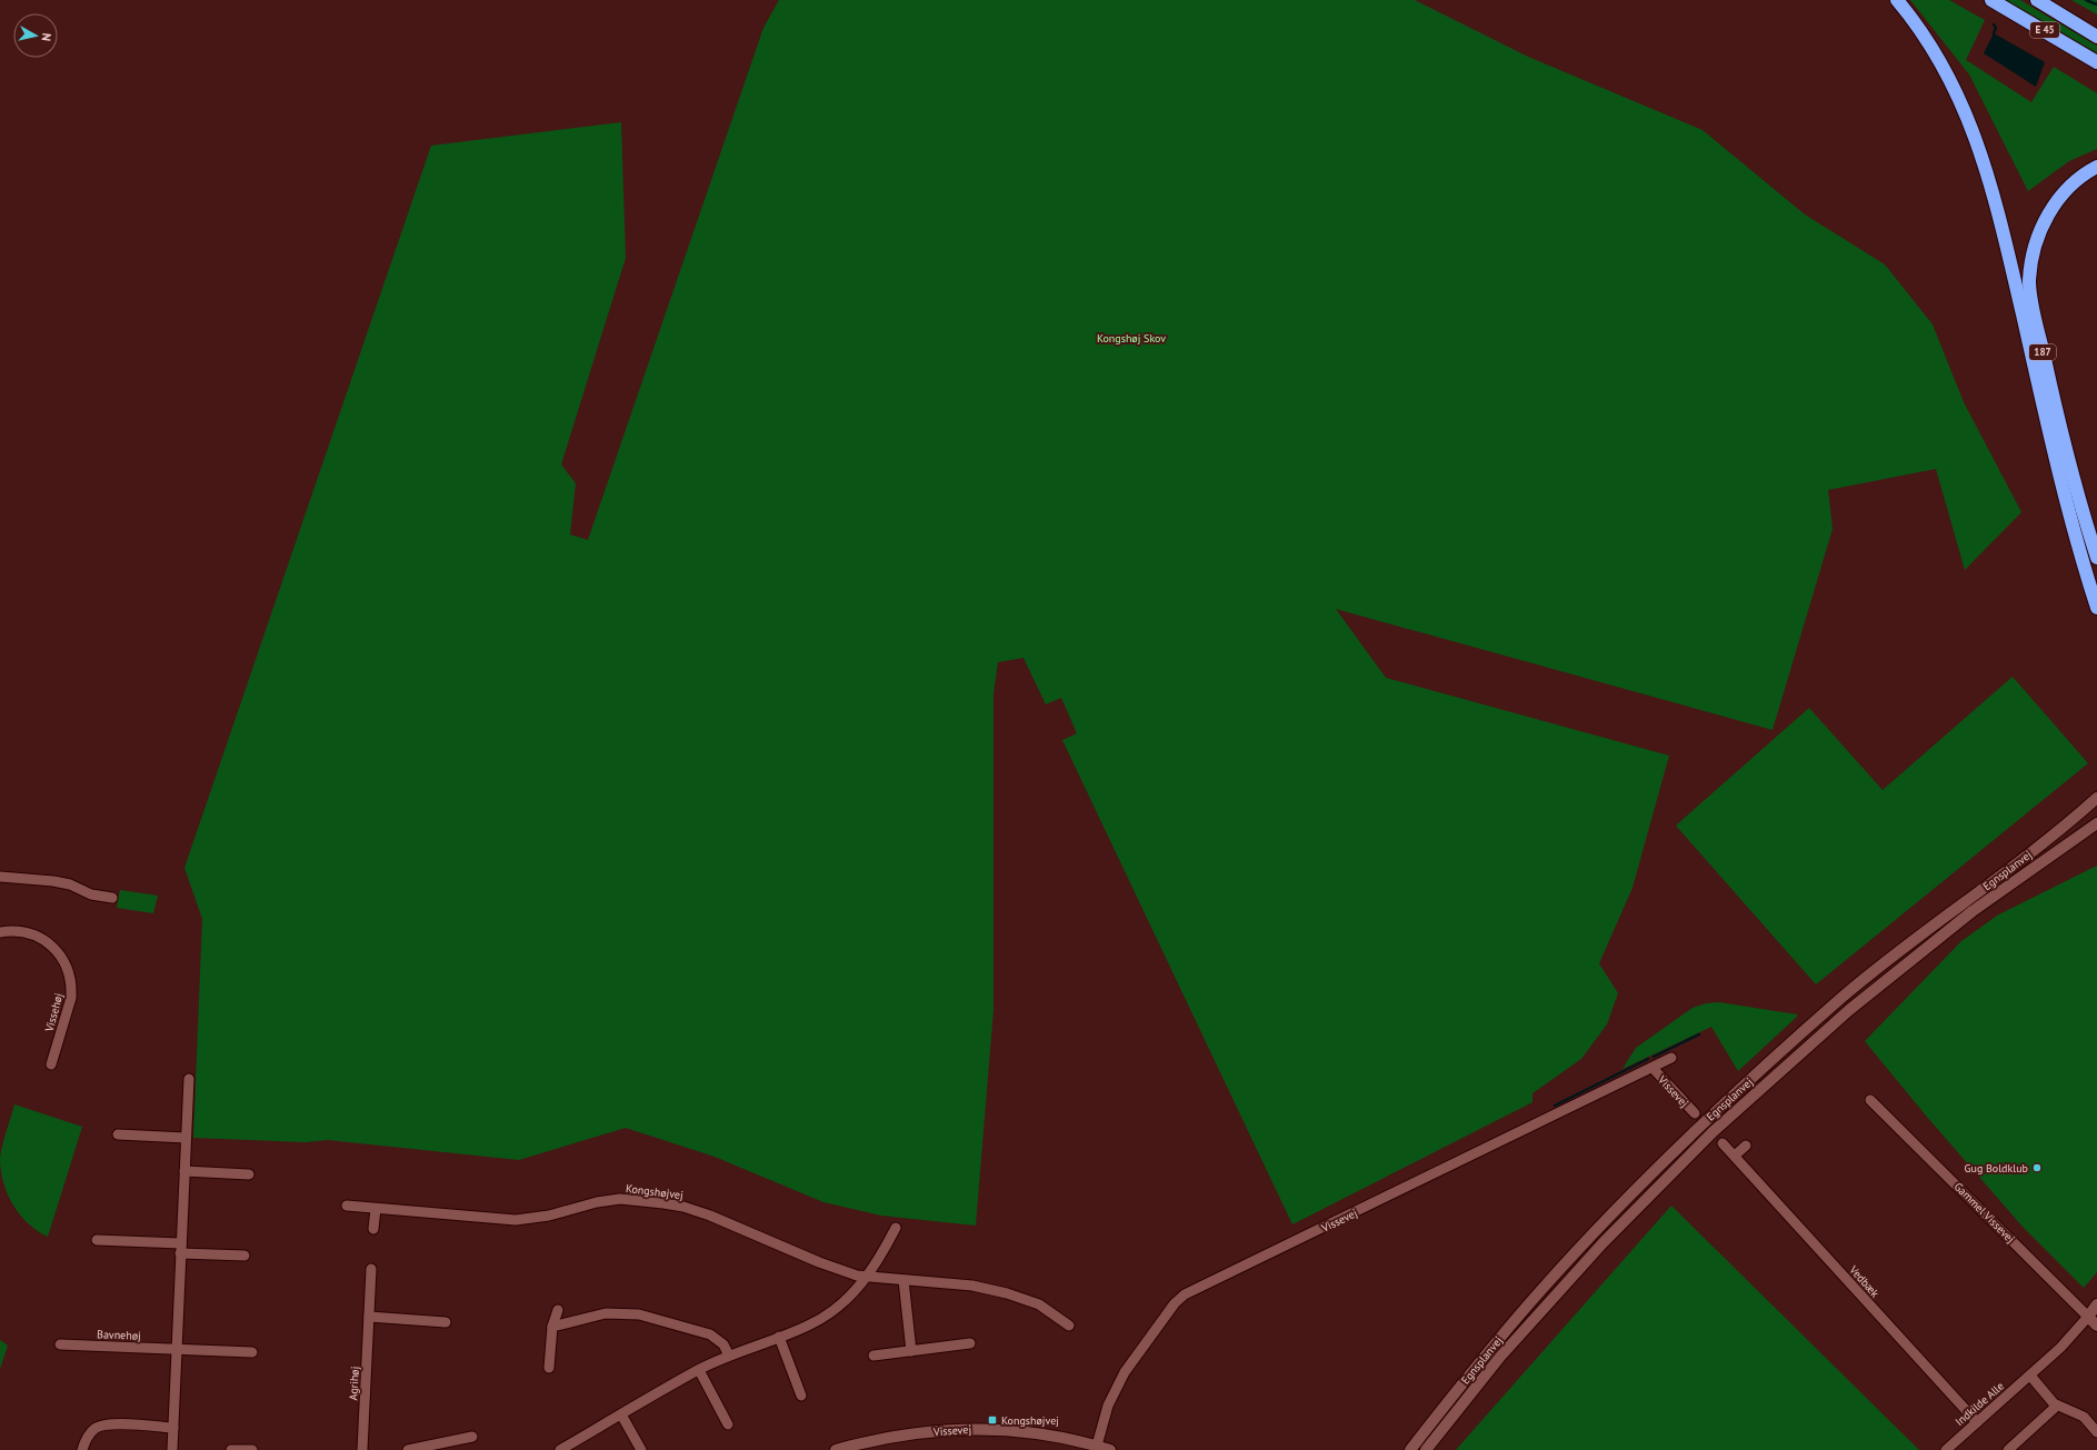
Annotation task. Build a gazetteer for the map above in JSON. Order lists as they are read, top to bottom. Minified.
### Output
{"streets":{"highway":["E 45","187"],"main road":["Egnsplanvej","Vissevej","Gammel Vissevej"],"street":["Vissehøj","Kongshøjvej","Vedbæk","Bavnehøj","Agrihøj","Indkilde Alle"]},"crossings":[["Gammel Vissevej","Indkilde Alle"],["Vedbæk","Indkilde Alle"]],"parks":["Kongshøj Skov"],"places":{"other":["Gug Boldklub"],"transit":["Kongshøjvej"]},"north":"right"}
